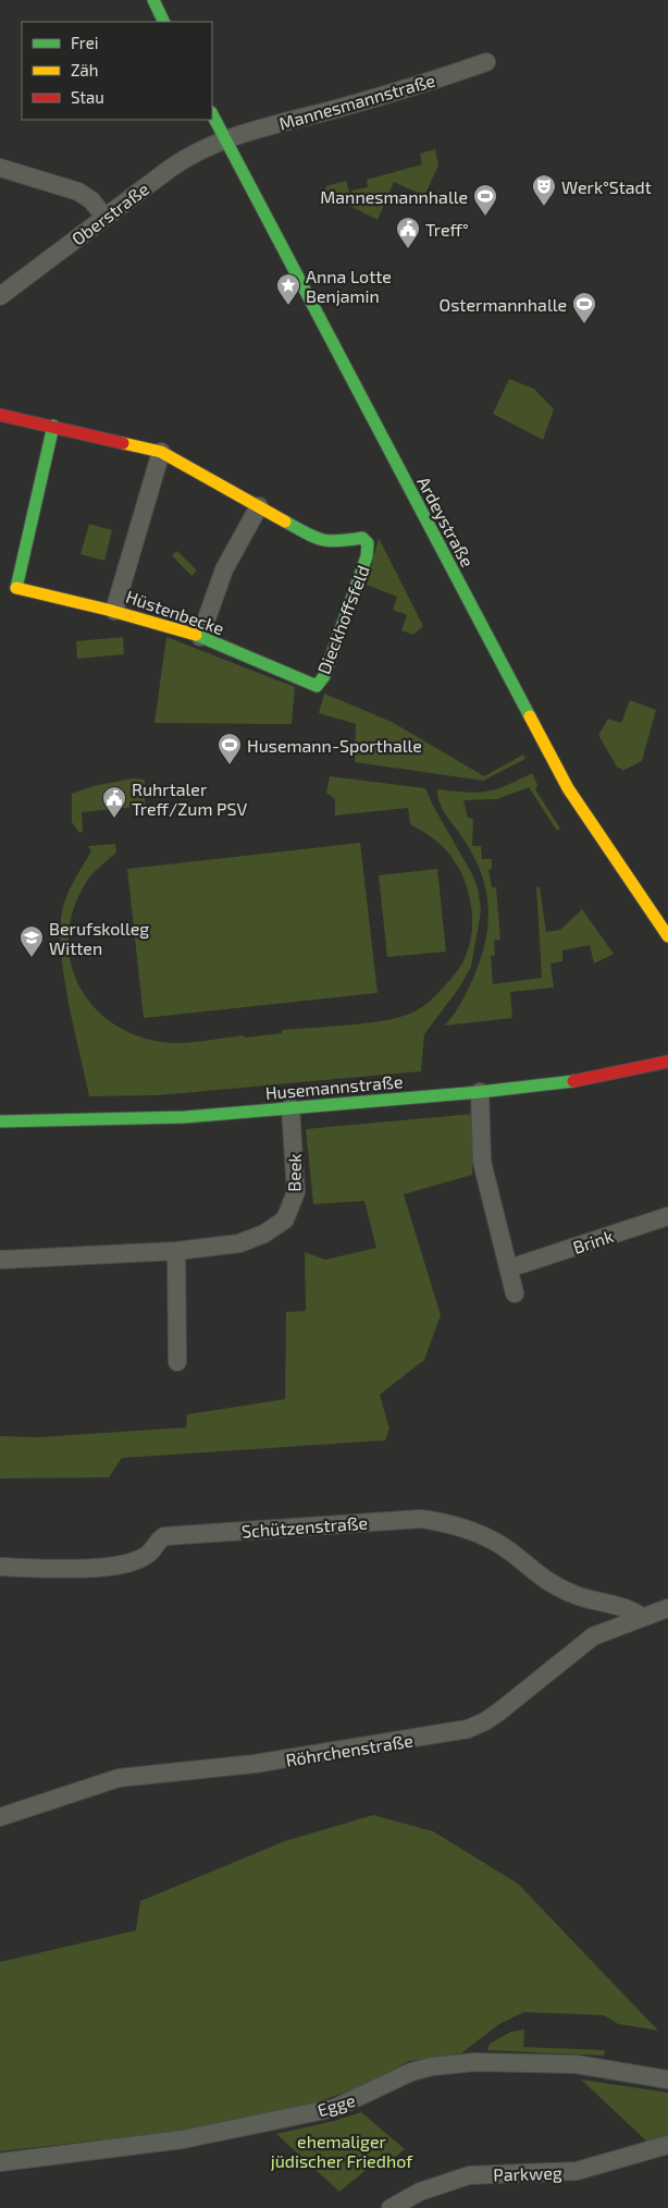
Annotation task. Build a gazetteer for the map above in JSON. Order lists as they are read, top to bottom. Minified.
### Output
{"streets":{"main road":["Ardeystraße","Hüstenbecke","Dieckhoffsfeld","Husemannstraße"],"street":["Mannesmannstraße","Oberstraße","Beek","Brink","Schützenstraße","Röhrchenstraße","Egge","Parkweg"]},"crossings":[["Mannesmannstraße","Oberstraße"],["Mannesmannstraße","Ardeystraße"],["Oberstraße","Ardeystraße"],["Hüstenbecke","Dieckhoffsfeld"],["Husemannstraße","Beek"],["Schützenstraße","Röhrchenstraße"]],"parks":["ehemaliger jüdischer Friedhof"],"places":{"theatre":["Werk°Stadt"],"sports":["Mannesmannhalle","Ostermannhalle","Husemann-Sporthalle"],"public building":["Treff°","Ruhrtaler Treff/Zum PSV"],"place":["Anna Lotte Benjamin"],"school or university":["Berufskolleg Witten"]},"legend":["Frei","Zäh","Stau"]}
